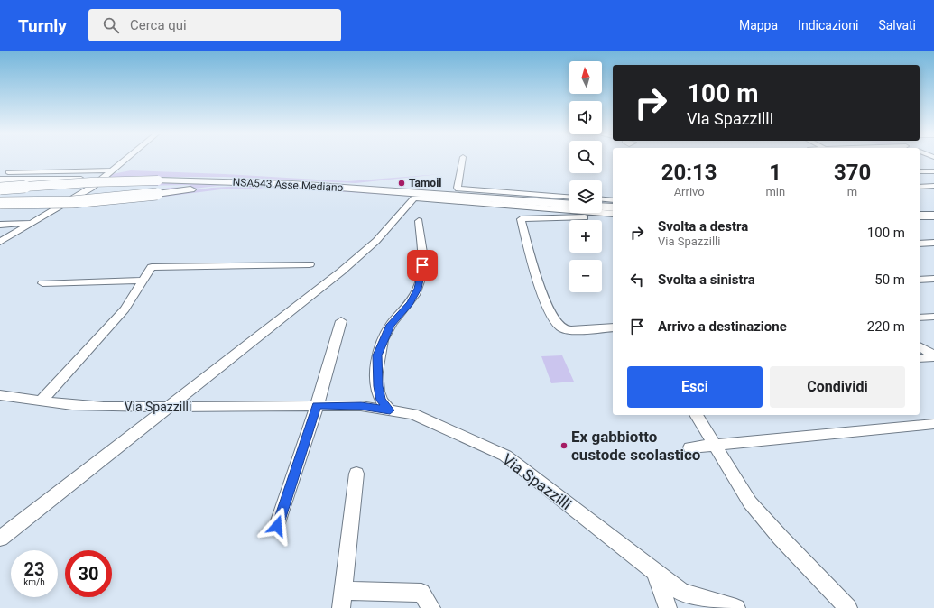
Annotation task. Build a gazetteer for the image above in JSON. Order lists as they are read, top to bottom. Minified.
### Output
{"streets":{"highway":["NSA543 Asse Mediano"],"street":["Via Spazzilli"]},"places":["Tamoil","Ex gabbiotto custode scolastico"],"north":"top","page":{"header":"Turnly","search":"Cerca qui","nav":["Mappa","Indicazioni","Salvati"],"map_buttons":["+","−"],"turn":["100 m","Via Spazzilli"],"eta":["20:13","Arrivo","1","min","370","m"],"list":[{"name":"Svolta a destra","note":"Via Spazzilli","value":"100 m"},{"name":"Svolta a sinistra","value":"50 m"},{"name":"Arrivo a destinazione","value":"220 m"}],"buttons":["Esci","Condividi"],"speed":"23 km/h","limit":"30"}}
